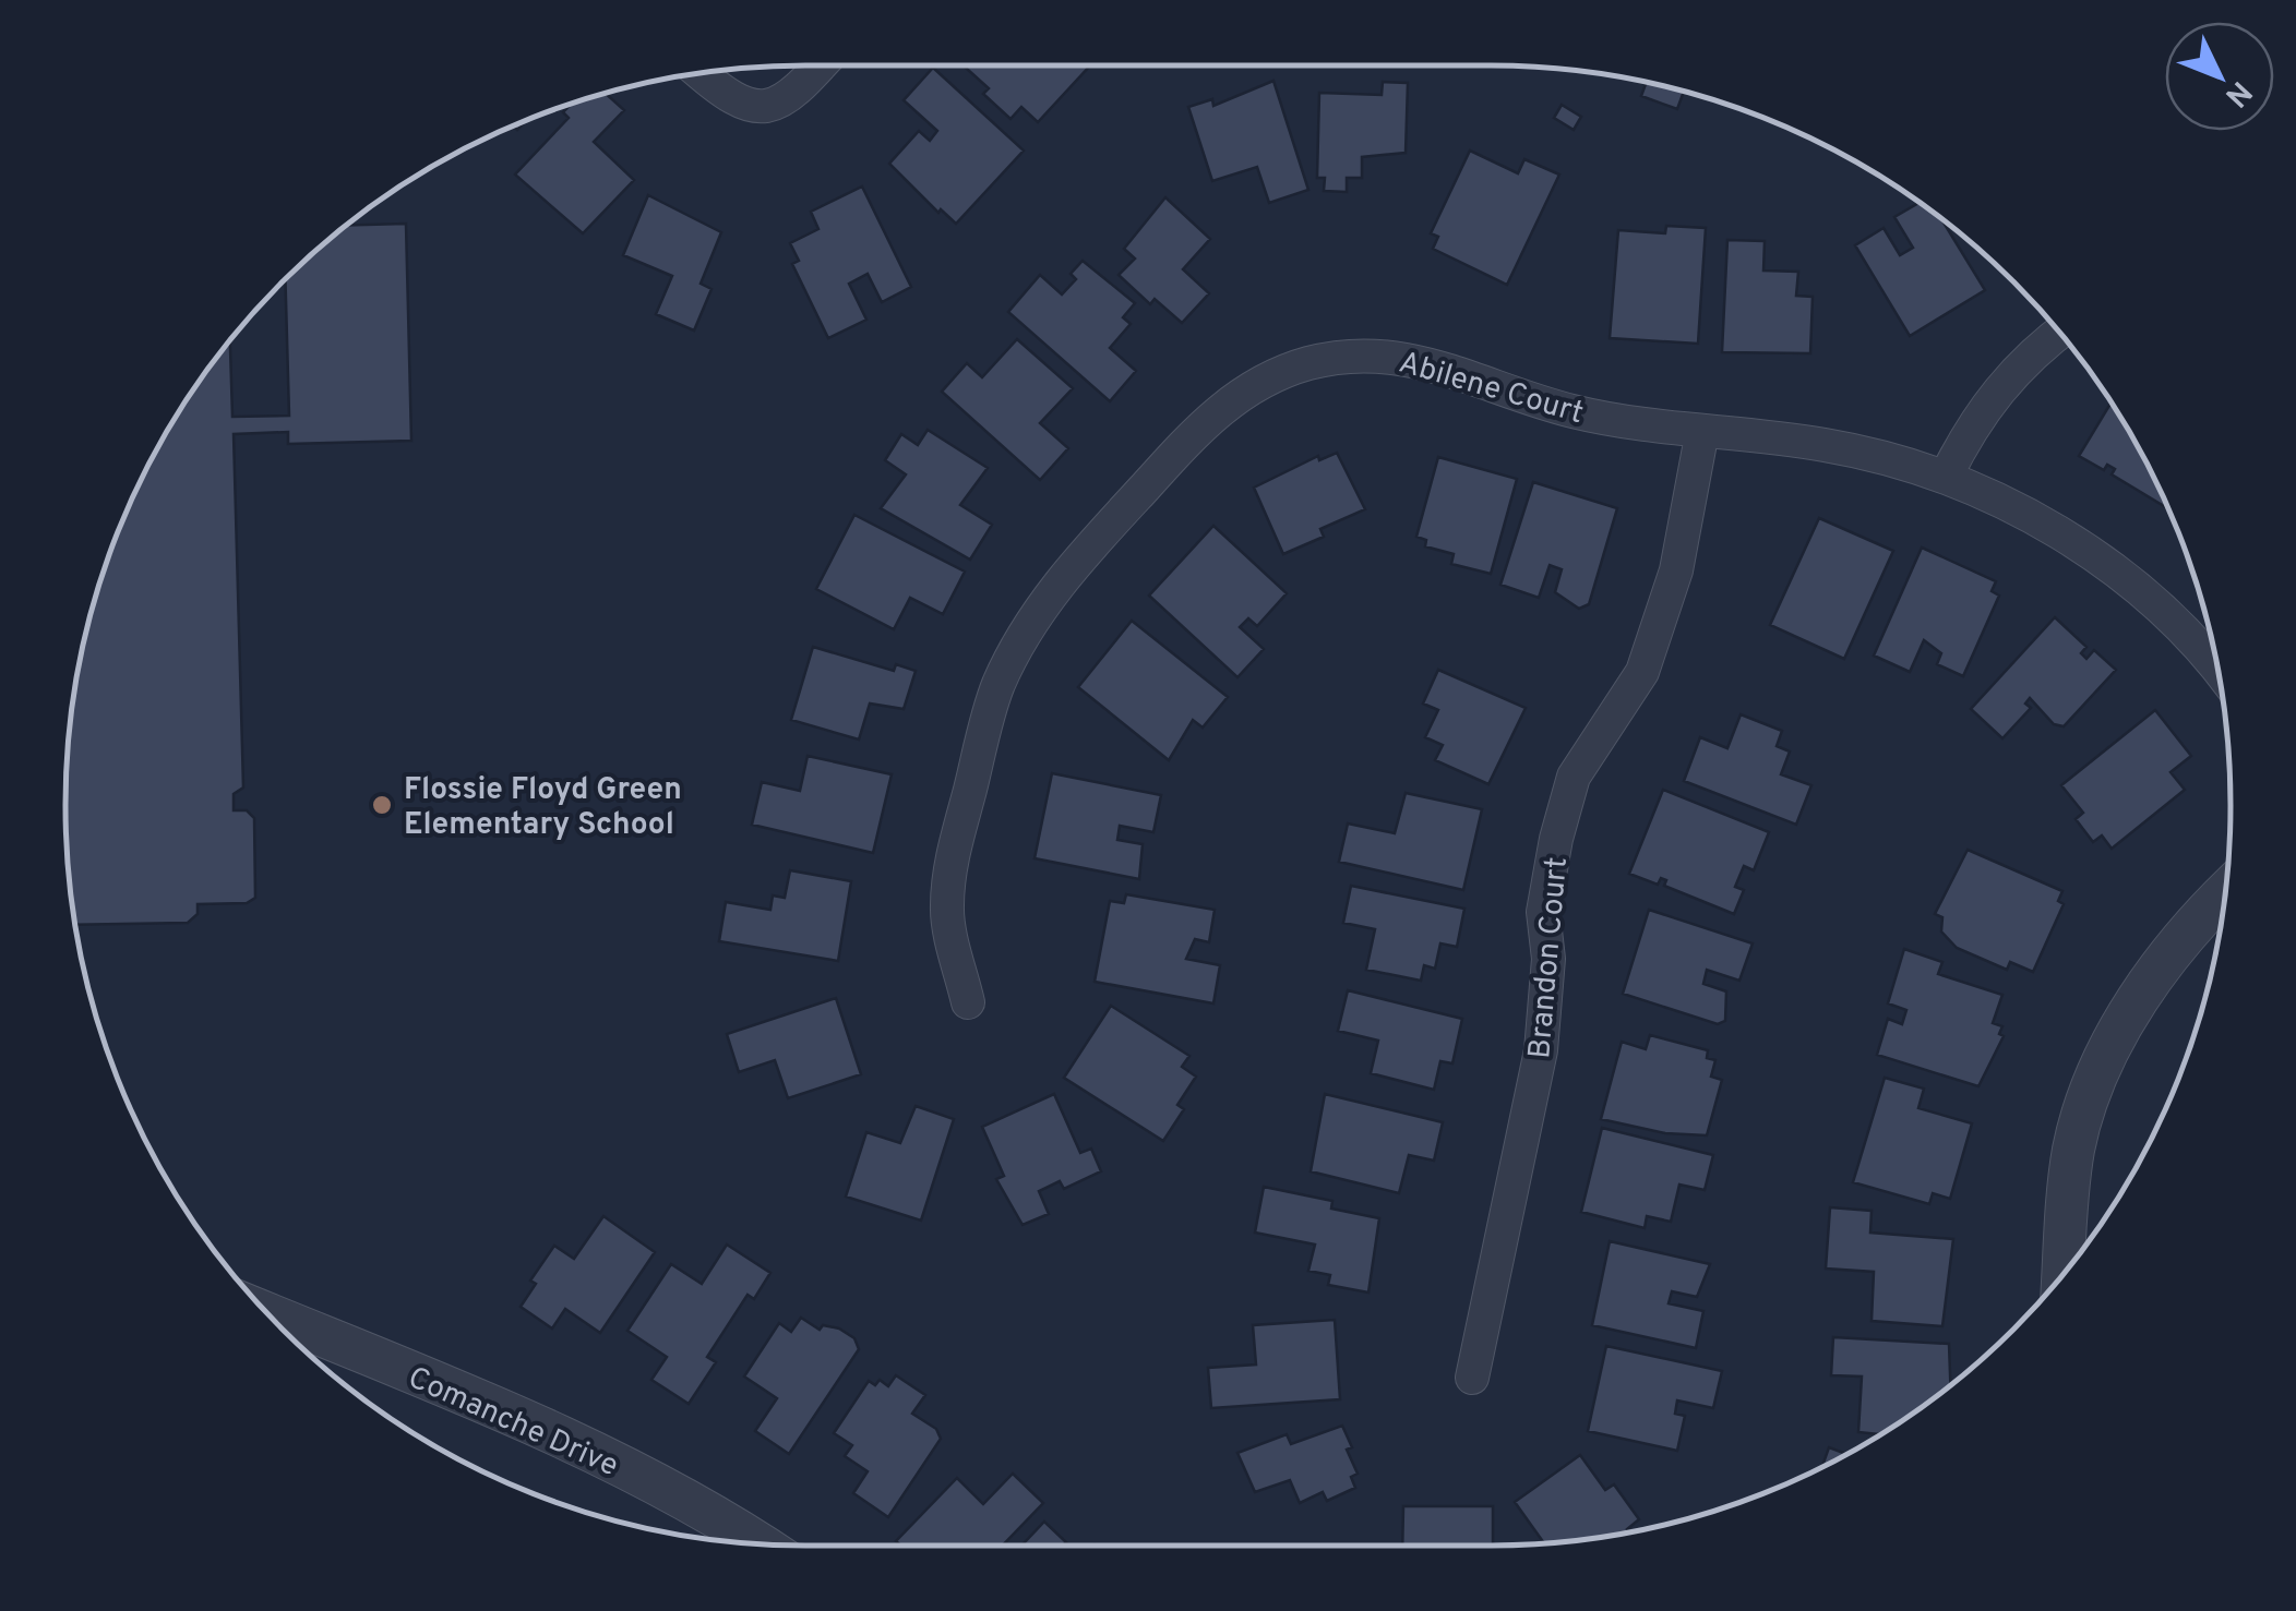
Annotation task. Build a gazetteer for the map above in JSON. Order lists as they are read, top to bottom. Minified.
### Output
{"streets":{"street":["Abilene Court","Brandon Court","Comanche Drive"]},"crossings":[["Abilene Court","Brandon Court"]],"places":["Flossie Floyd Green Elementary School"],"north":"bottom right"}
